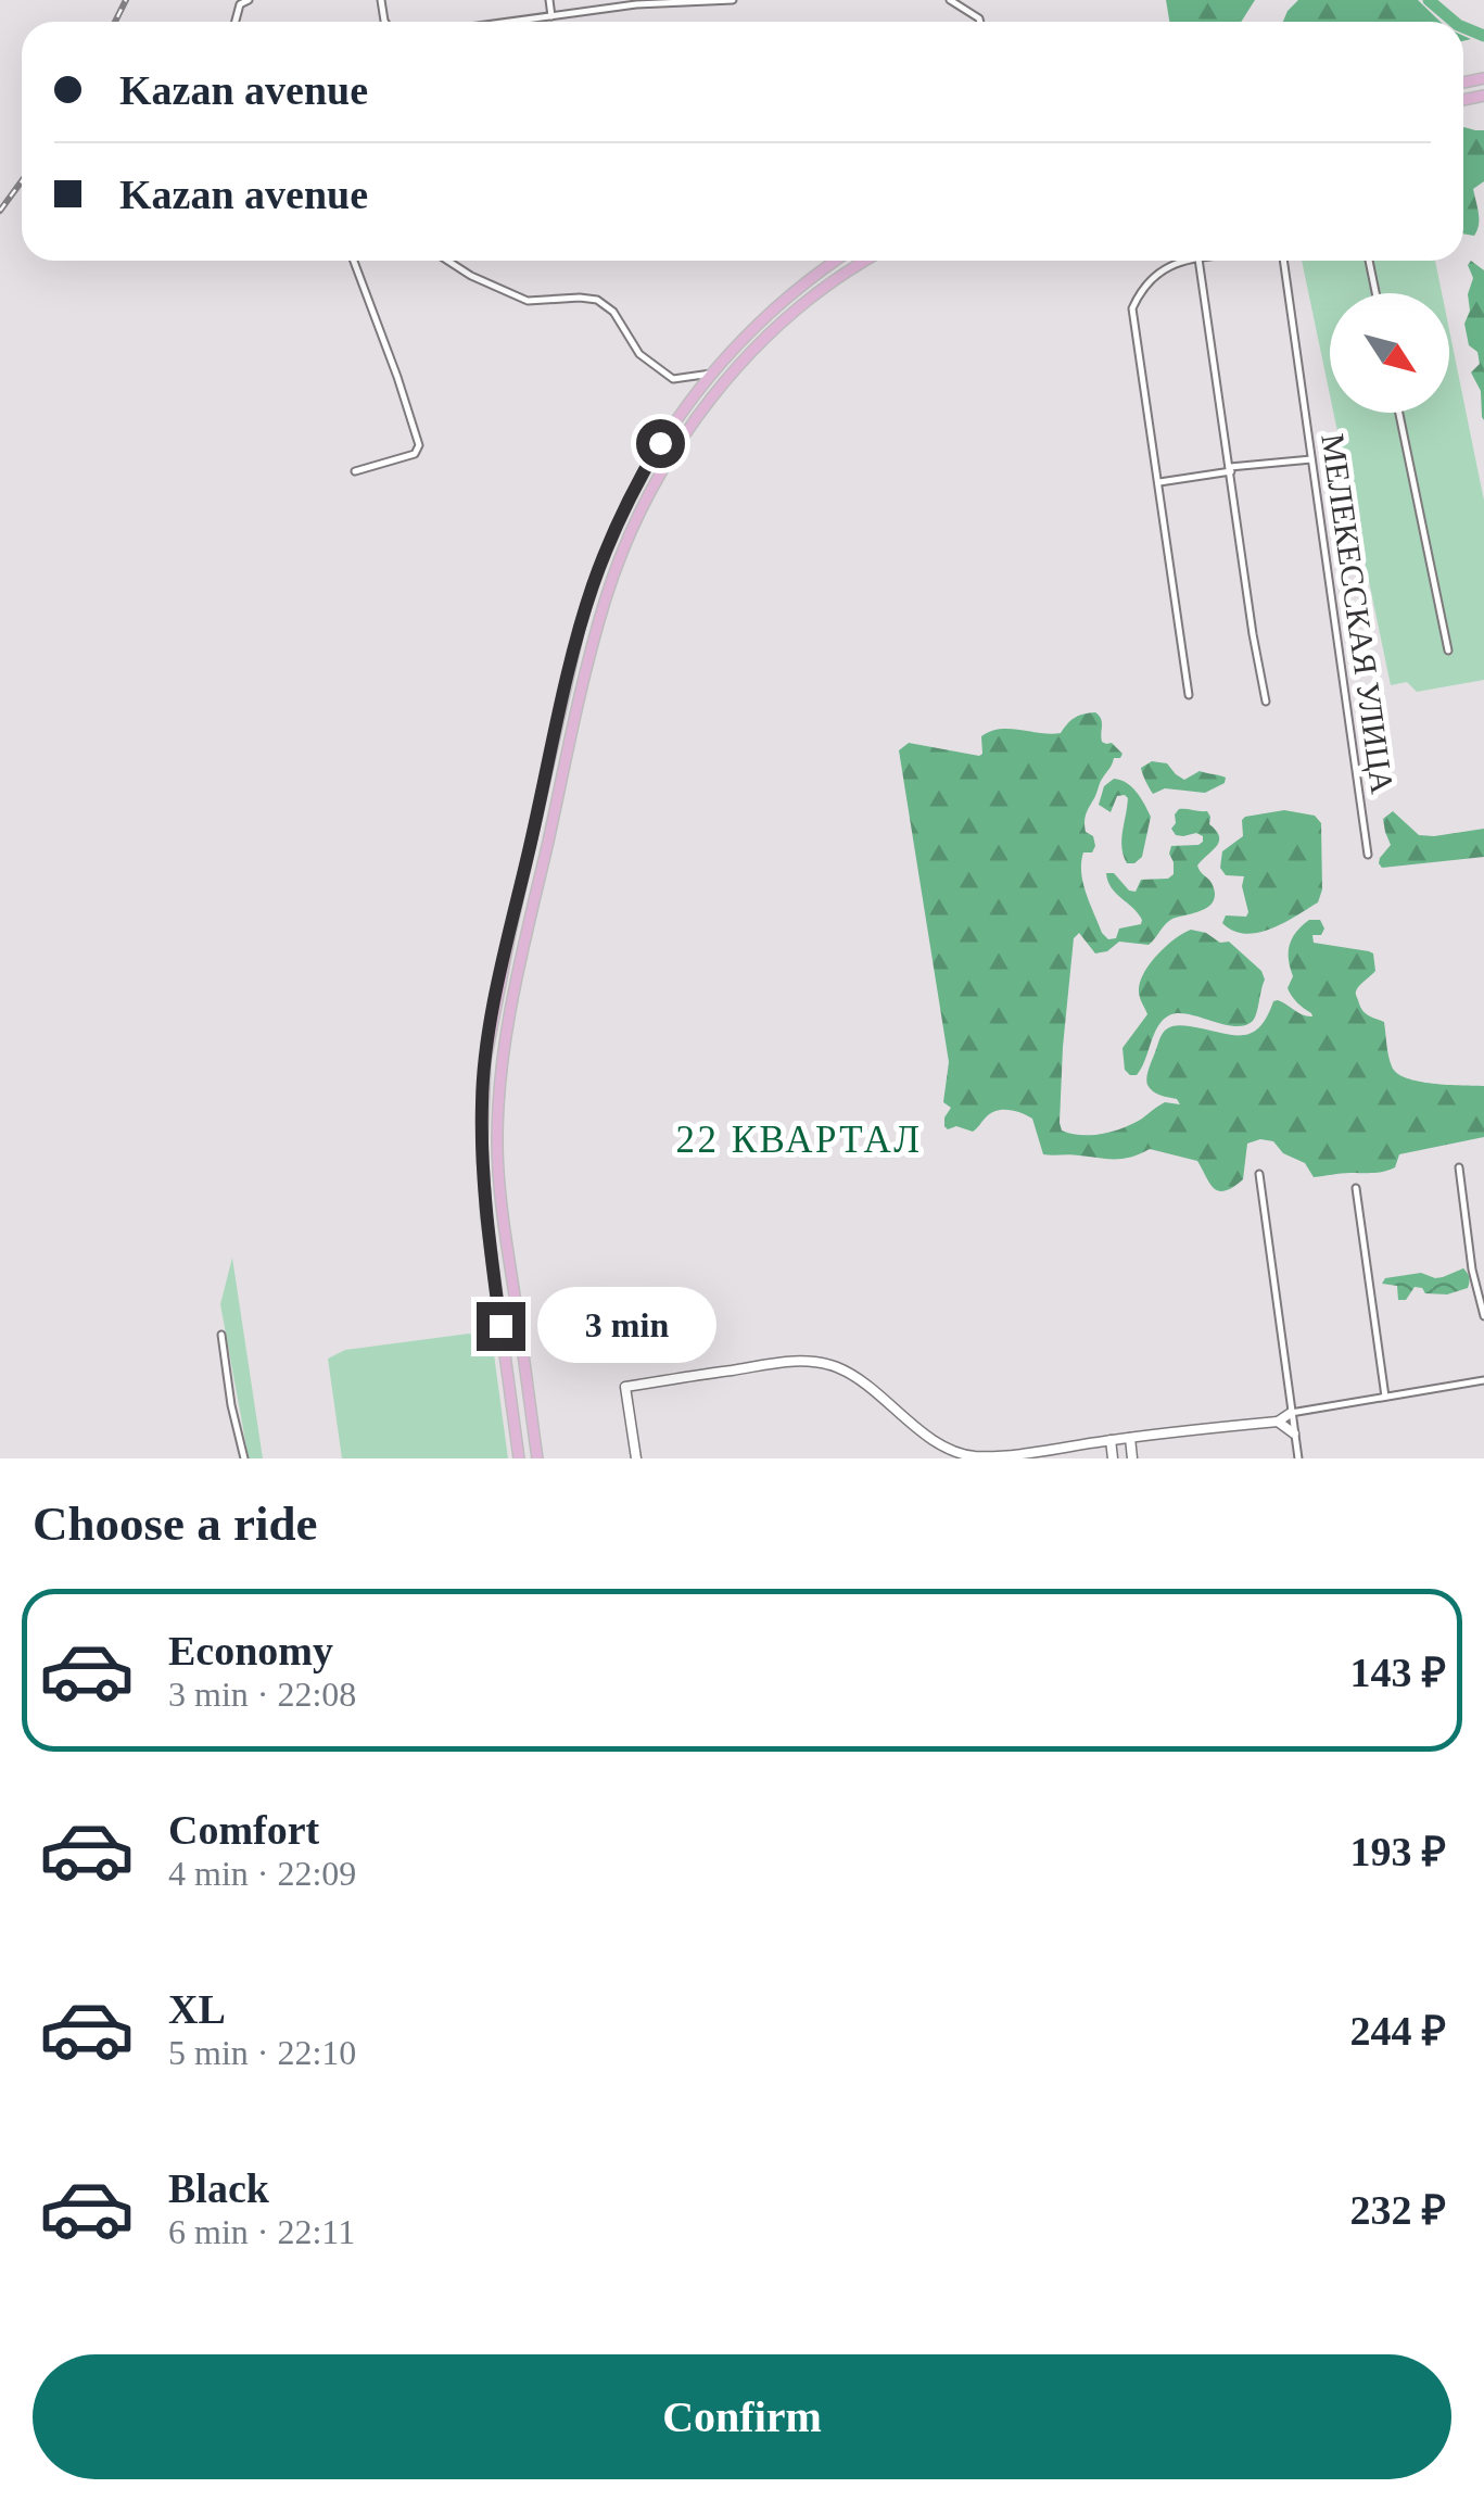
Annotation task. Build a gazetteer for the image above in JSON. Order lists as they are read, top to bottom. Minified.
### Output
{"streets":{"street":["МЕЛЕКЕССКАЯ УЛИЦА"]},"districts":["22 КВАРТАЛ"],"north":"bottom right","page":{"banner":["Kazan avenue","Kazan avenue"],"bubble":"3 min","heading":"Choose a ride","list":[{"name":"Economy","note":"3 min · 22:08","value":"143 ₽"},{"name":"Comfort","note":"4 min · 22:09","value":"193 ₽"},{"name":"XL","note":"5 min · 22:10","value":"244 ₽"},{"name":"Black","note":"6 min · 22:11","value":"232 ₽"}],"buttons":"Confirm"}}
